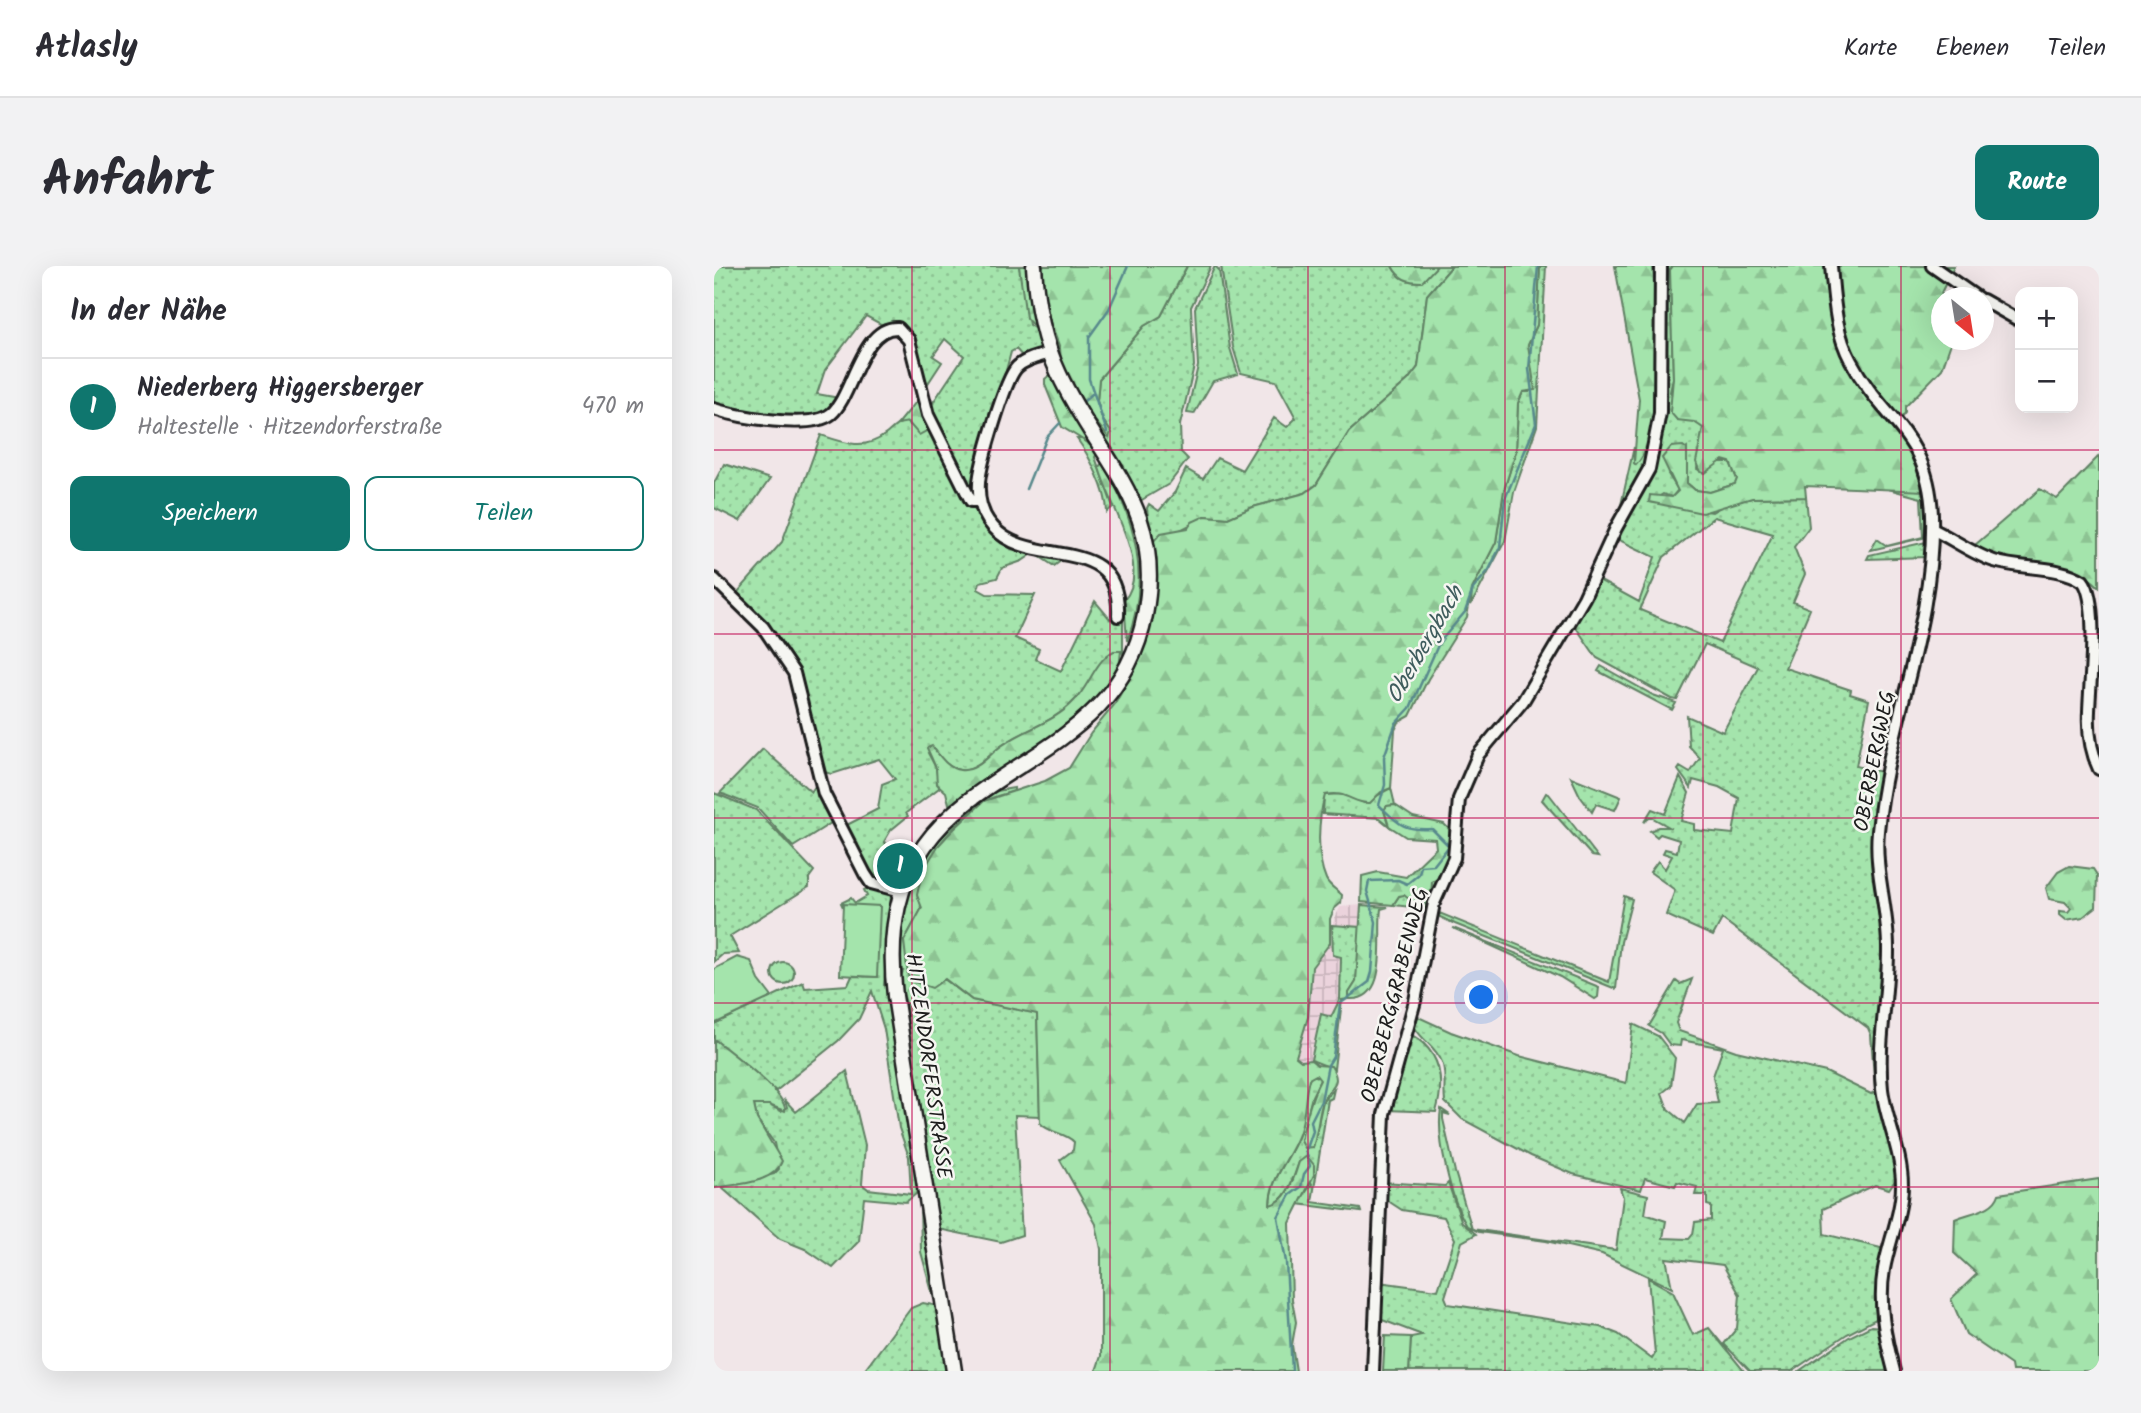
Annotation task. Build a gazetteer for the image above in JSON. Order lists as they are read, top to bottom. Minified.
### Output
{"streets":{"main road":["HITZENDORFERSTRASSE"],"street":["OBERBERGWEG","OBERBERGGRABENWEG"]},"water":["Oberbergbach"],"north":"bottom right","page":{"header":"Atlasly","nav":["Karte","Ebenen","Teilen"],"title":"Anfahrt","buttons":["Route",["Speichern","Teilen"]],"heading":"In der Nähe","map_buttons":["+","−"],"list":[{"mark":"1","name":"Niederberg Higgersberger","note":"Haltestelle · Hitzendorferstraße","value":"470 m"}],"pins":"1"}}
